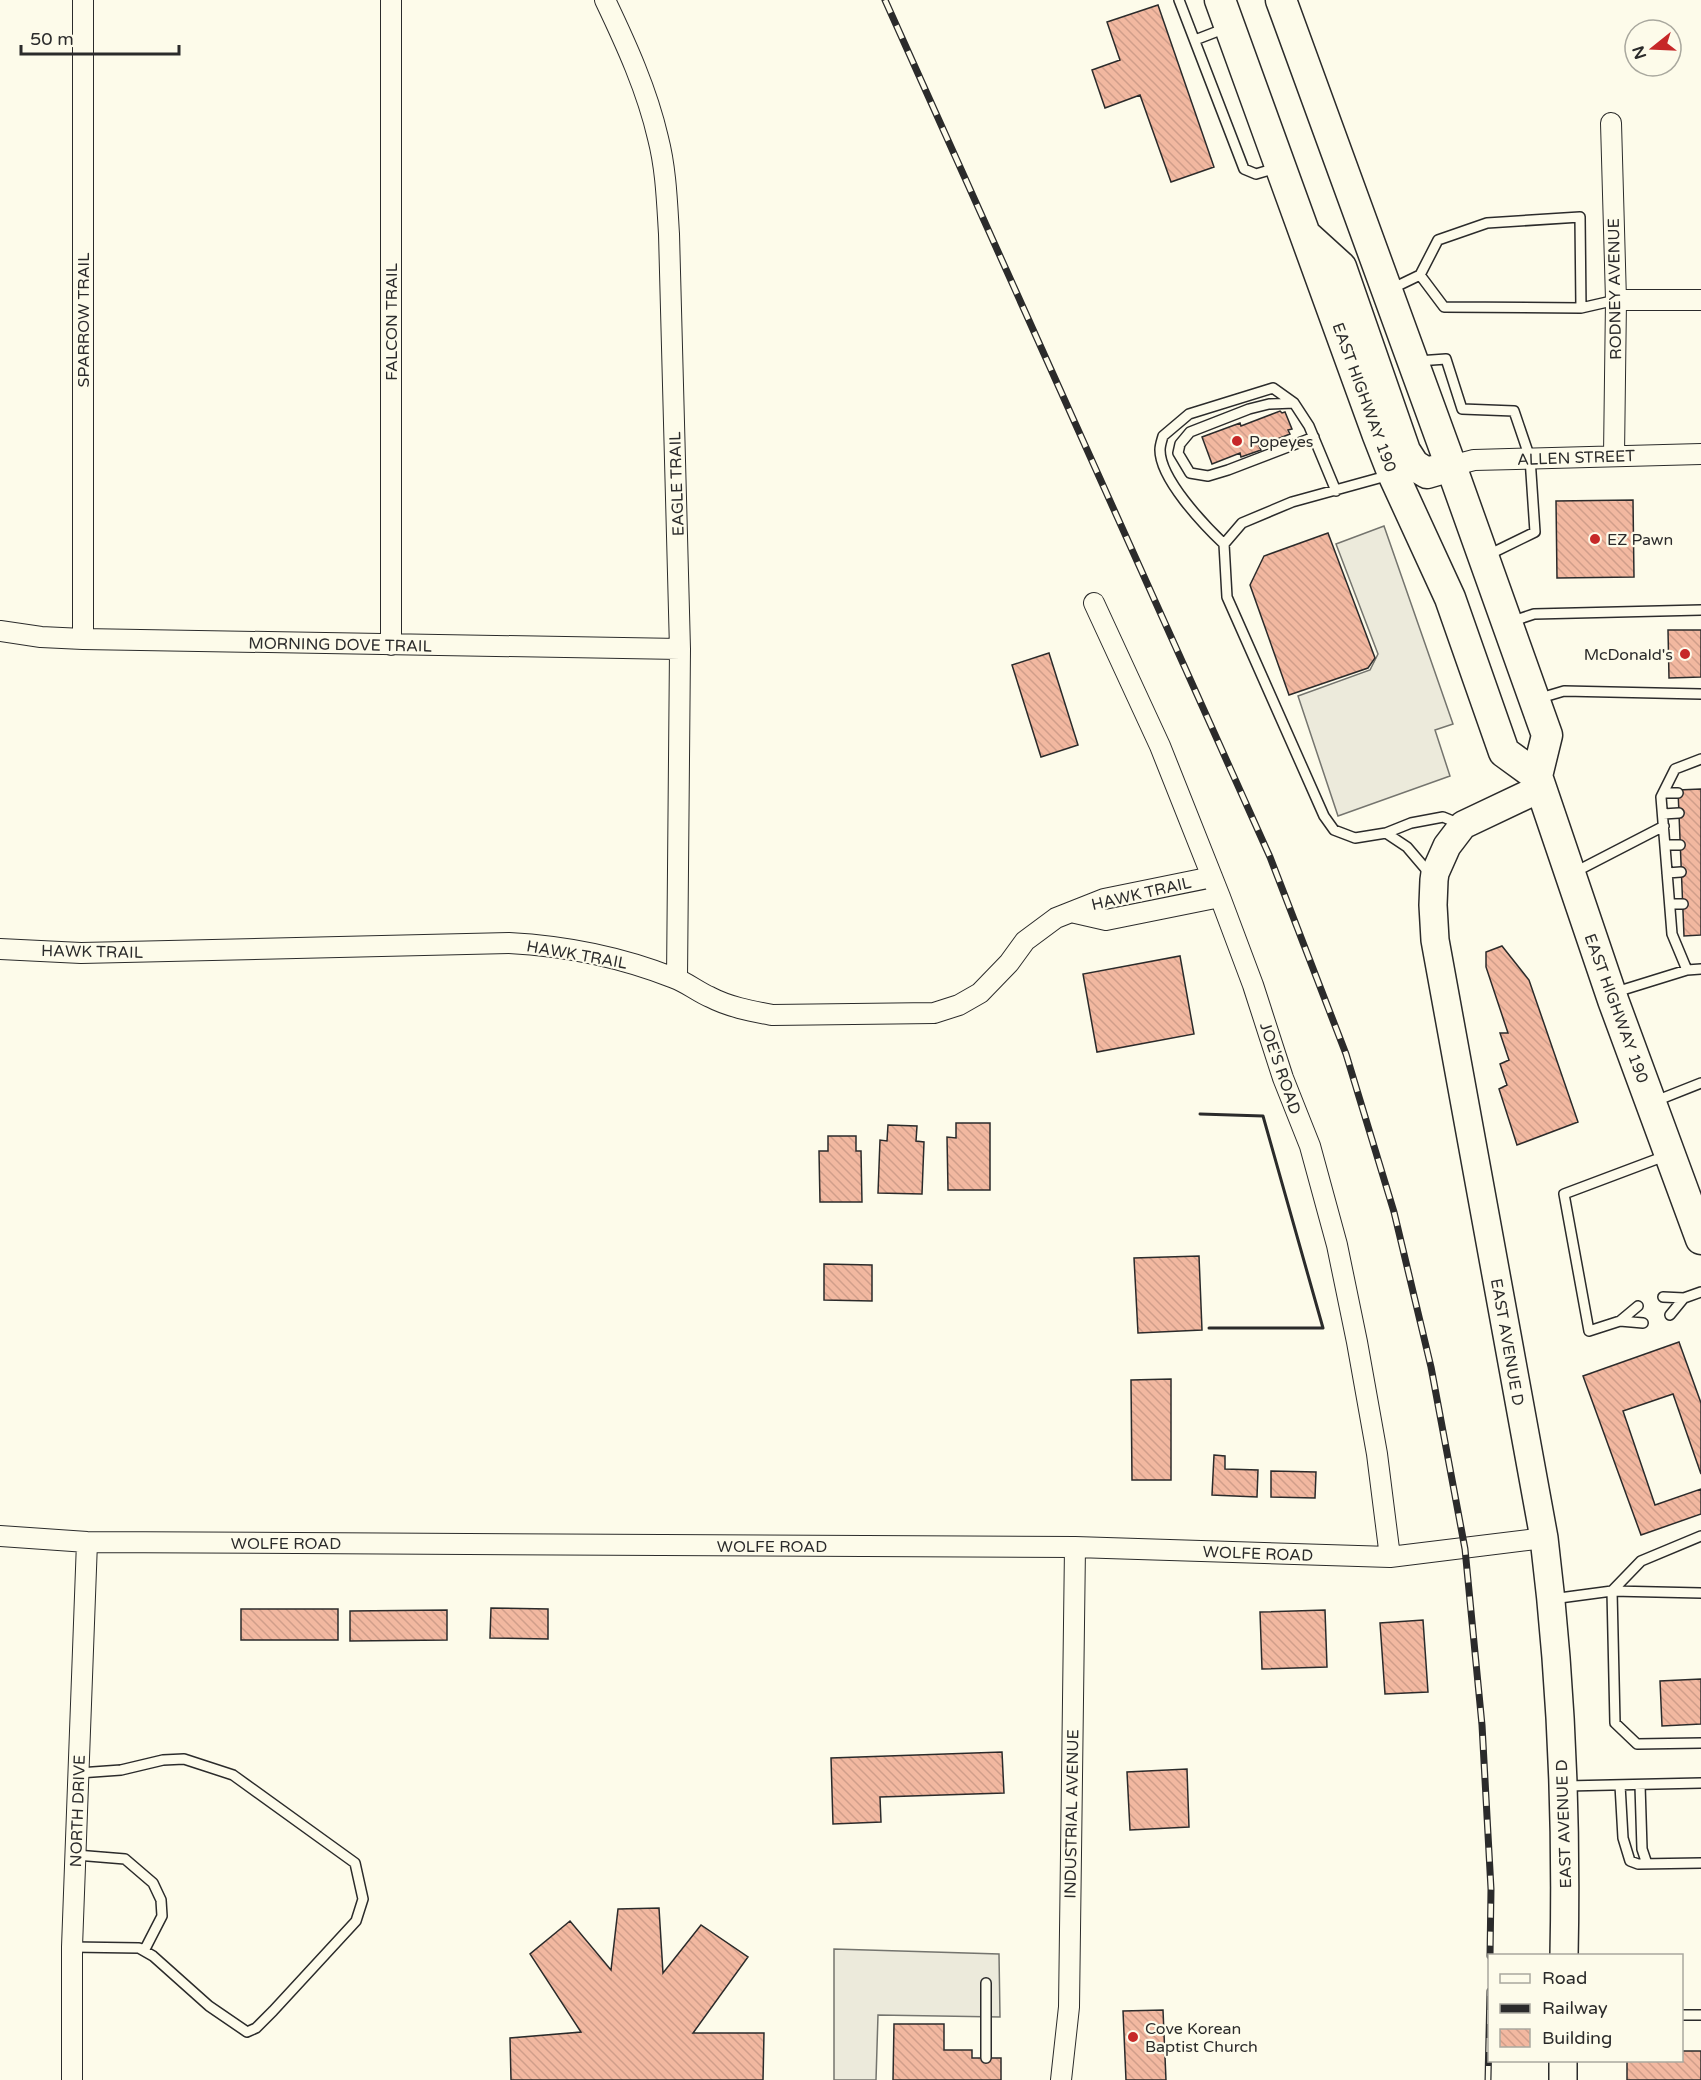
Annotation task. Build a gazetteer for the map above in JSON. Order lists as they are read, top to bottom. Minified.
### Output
{"streets":{"main road":["EAST HIGHWAY 190","EAST AVENUE D"],"street":["RODNEY AVENUE","SPARROW TRAIL","FALCON TRAIL","ALLEN STREET","EAGLE TRAIL","MORNING DOVE TRAIL","HAWK TRAIL","JOE'S ROAD","WOLFE ROAD","NORTH DRIVE","INDUSTRIAL AVENUE"]},"crossings":[["RODNEY AVENUE","ALLEN STREET"],["SPARROW TRAIL","MORNING DOVE TRAIL"],["FALCON TRAIL","MORNING DOVE TRAIL"],["EAST HIGHWAY 190","EAST AVENUE D"],["EAGLE TRAIL","MORNING DOVE TRAIL"],["EAGLE TRAIL","HAWK TRAIL"],["HAWK TRAIL","JOE'S ROAD"],["JOE'S ROAD","WOLFE ROAD"],["EAST AVENUE D","WOLFE ROAD"],["WOLFE ROAD","NORTH DRIVE"],["WOLFE ROAD","INDUSTRIAL AVENUE"]],"places":["Popeyes","EZ Pawn","McDonald's","Cove Korean Baptist Church"],"legend":["Road","Railway","Building"],"scale_bar":"50 m","north":"left"}
